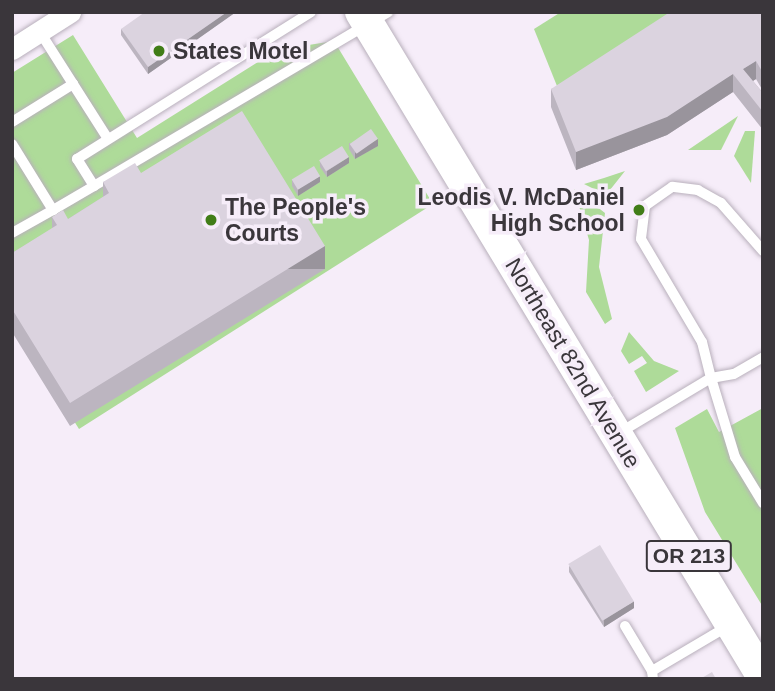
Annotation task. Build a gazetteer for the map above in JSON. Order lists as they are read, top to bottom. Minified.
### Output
{"streets":{"main road":["Northeast 82nd Avenue","OR 213"]},"places":["States Motel","Leodis V. McDaniel High School","The People's Courts"]}
